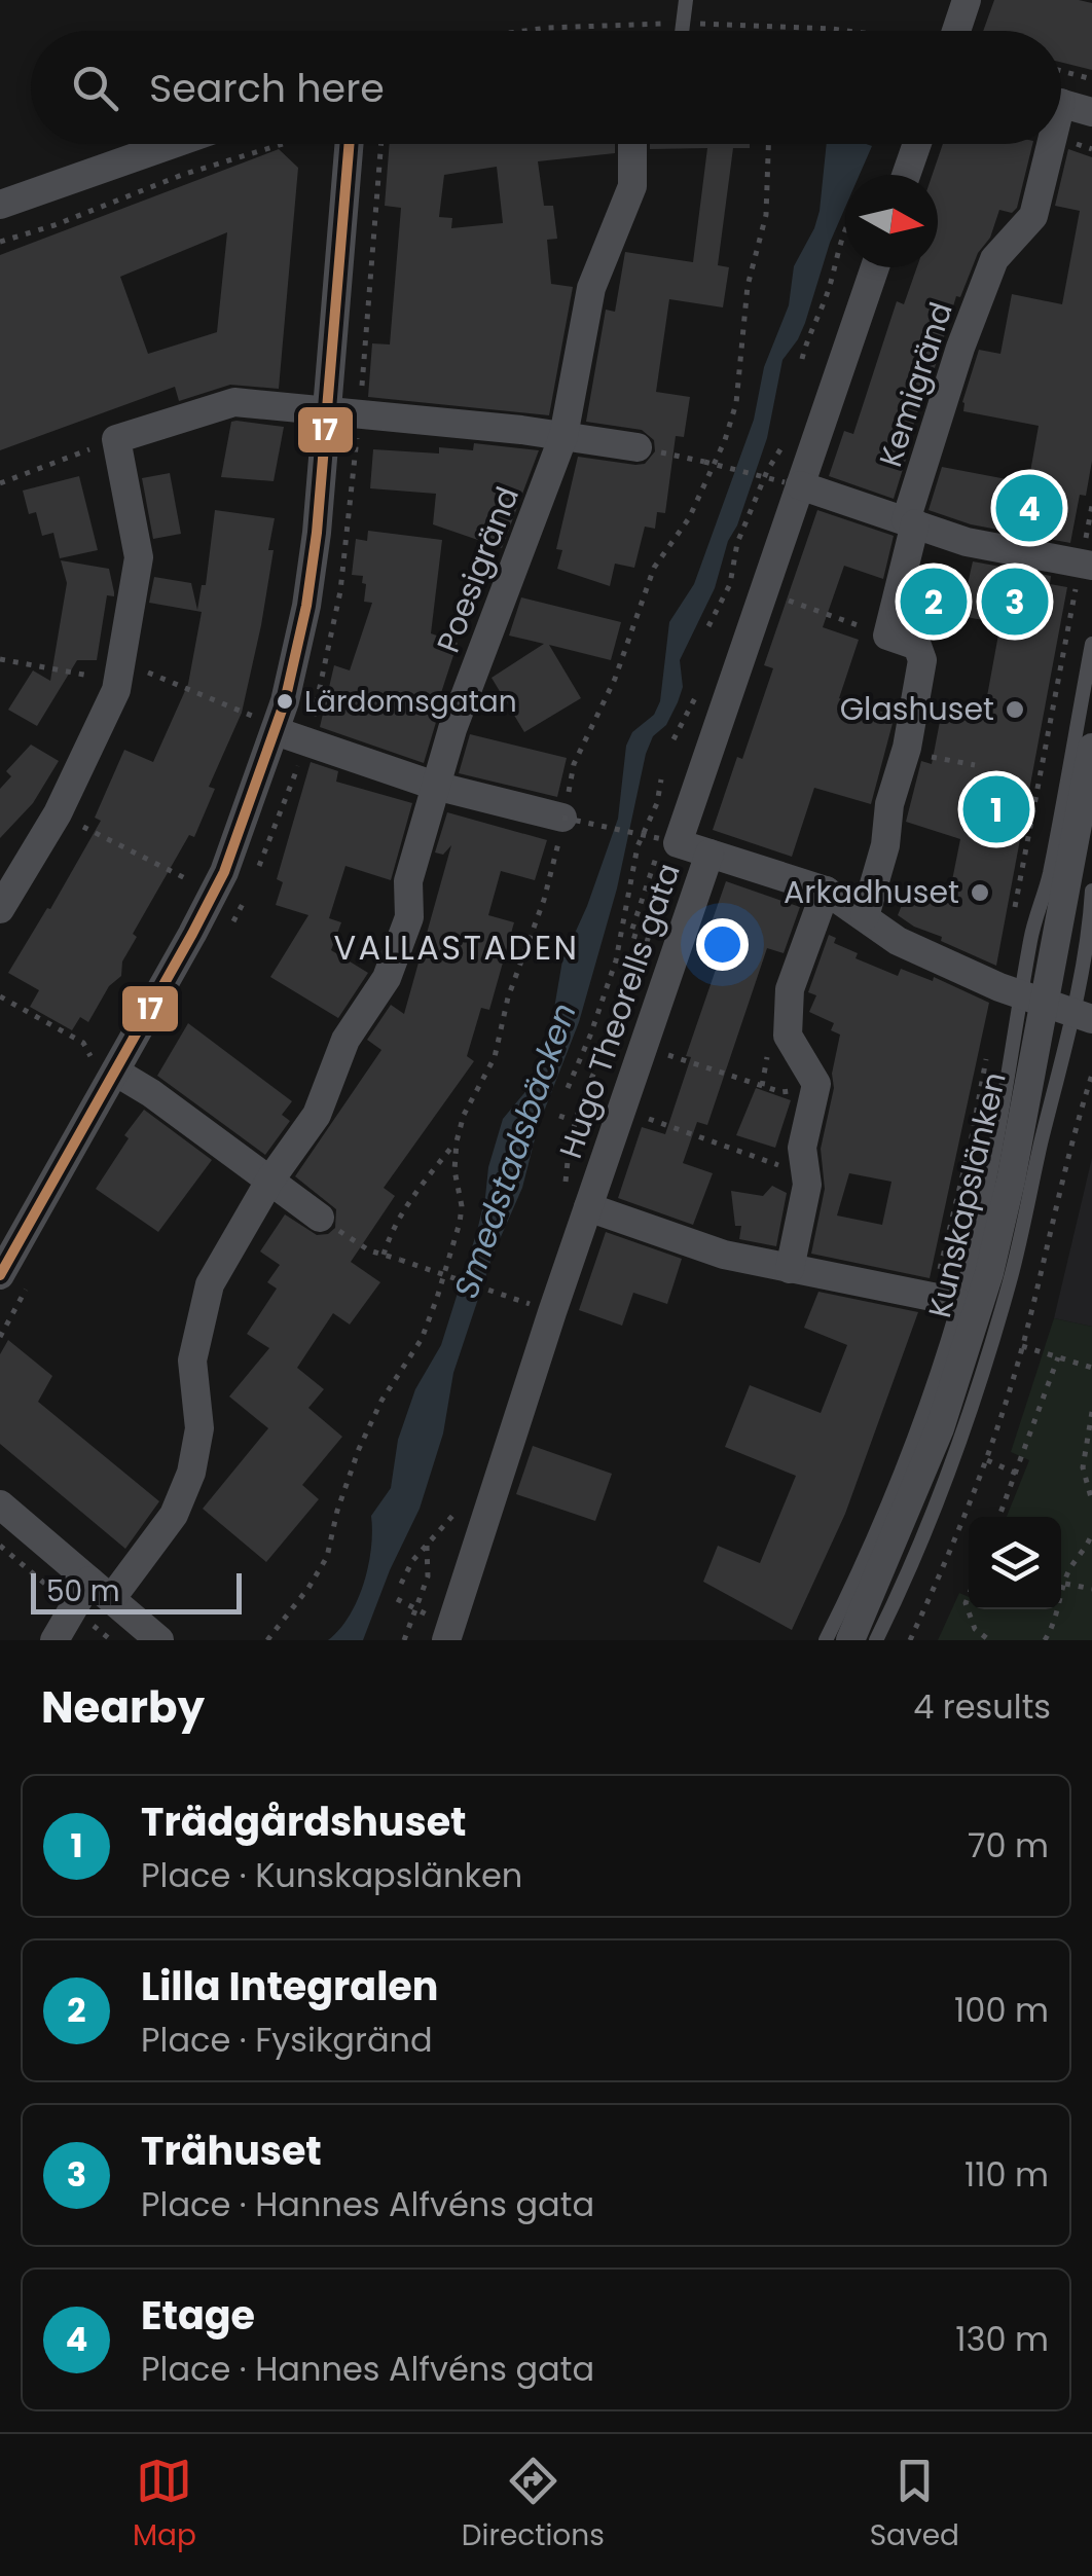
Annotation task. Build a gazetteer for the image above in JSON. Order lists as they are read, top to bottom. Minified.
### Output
{"streets":{"street":["Kemigränd","Poesigränd","Hugo Theorells gata","Kunskapslänken"]},"districts":["VALLASTADEN"],"water":["Smedstadsbäcken"],"places":["Lärdomsgatan","Glashuset","Arkadhuset"],"lines":["transit line 17"],"scale_bar":"50 m","north":"right","page":{"search":"Search here","pins":["4","2","3","1"],"scale":"50 m","heading":["Nearby","4 results"],"list":[{"mark":"1","name":"Trädgårdshuset","note":"Place · Kunskapslänken","value":"70 m"},{"mark":"2","name":"Lilla Integralen","note":"Place · Fysikgränd","value":"100 m"},{"mark":"3","name":"Trähuset","note":"Place · Hannes Alfvéns gata","value":"110 m"},{"mark":"4","name":"Etage","note":"Place · Hannes Alfvéns gata","value":"130 m"}],"nav":["Map","Directions","Saved"]}}
